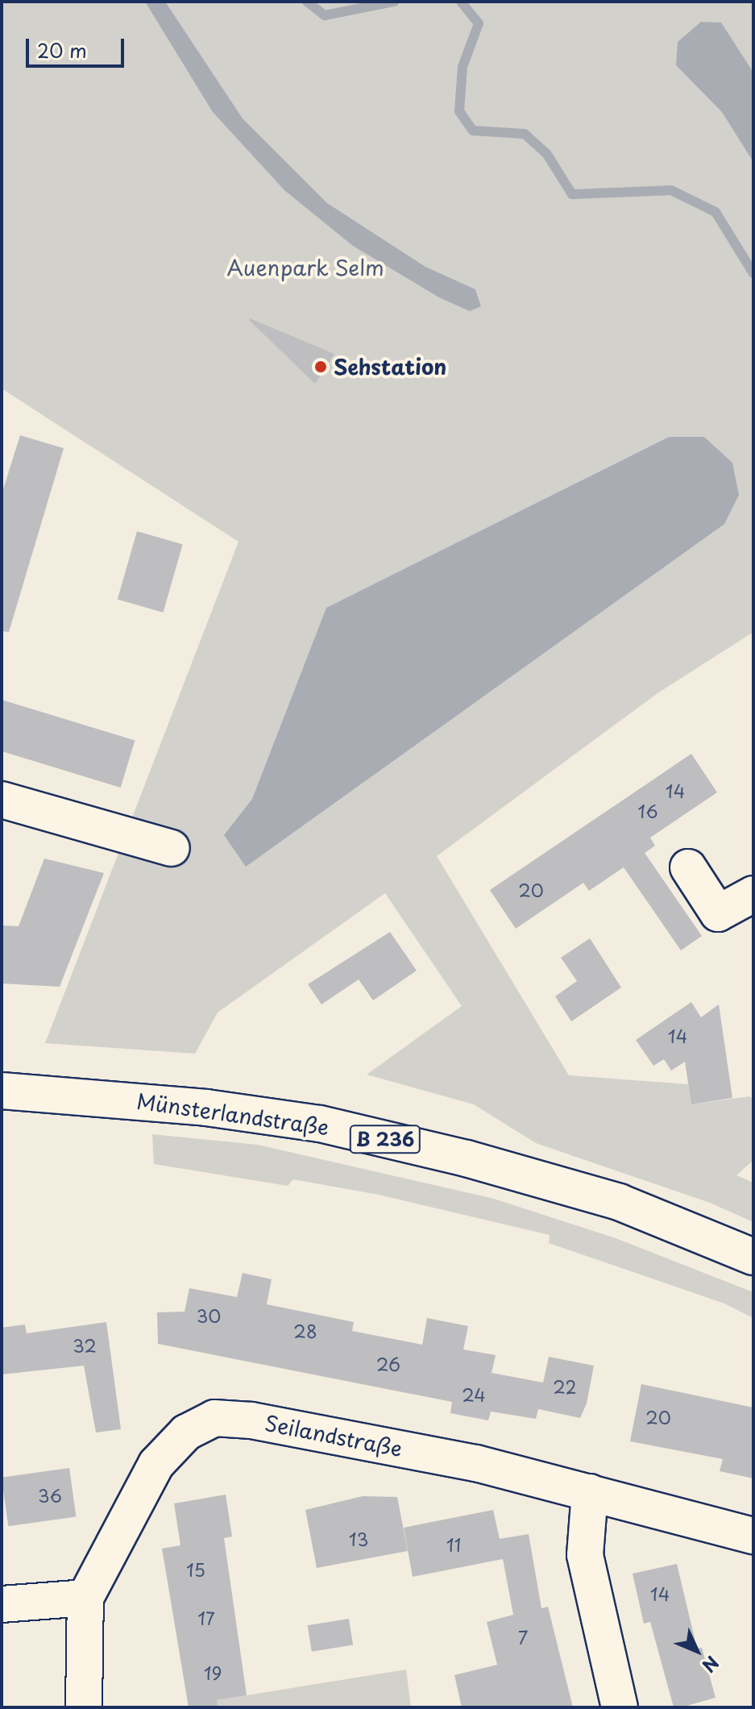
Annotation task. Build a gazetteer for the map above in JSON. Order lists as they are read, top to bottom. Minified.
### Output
{"streets":{"street":["Münsterlandstraße","B 236","Seilandstraße"]},"parks":["Auenpark Selm"],"places":["Sehstation"],"house_numbers":["14","16","20","14","30","28","32","26","22","24","20","36","13","11","15","14","17","7","19"],"scale_bar":"20 m","north":"bottom right"}
